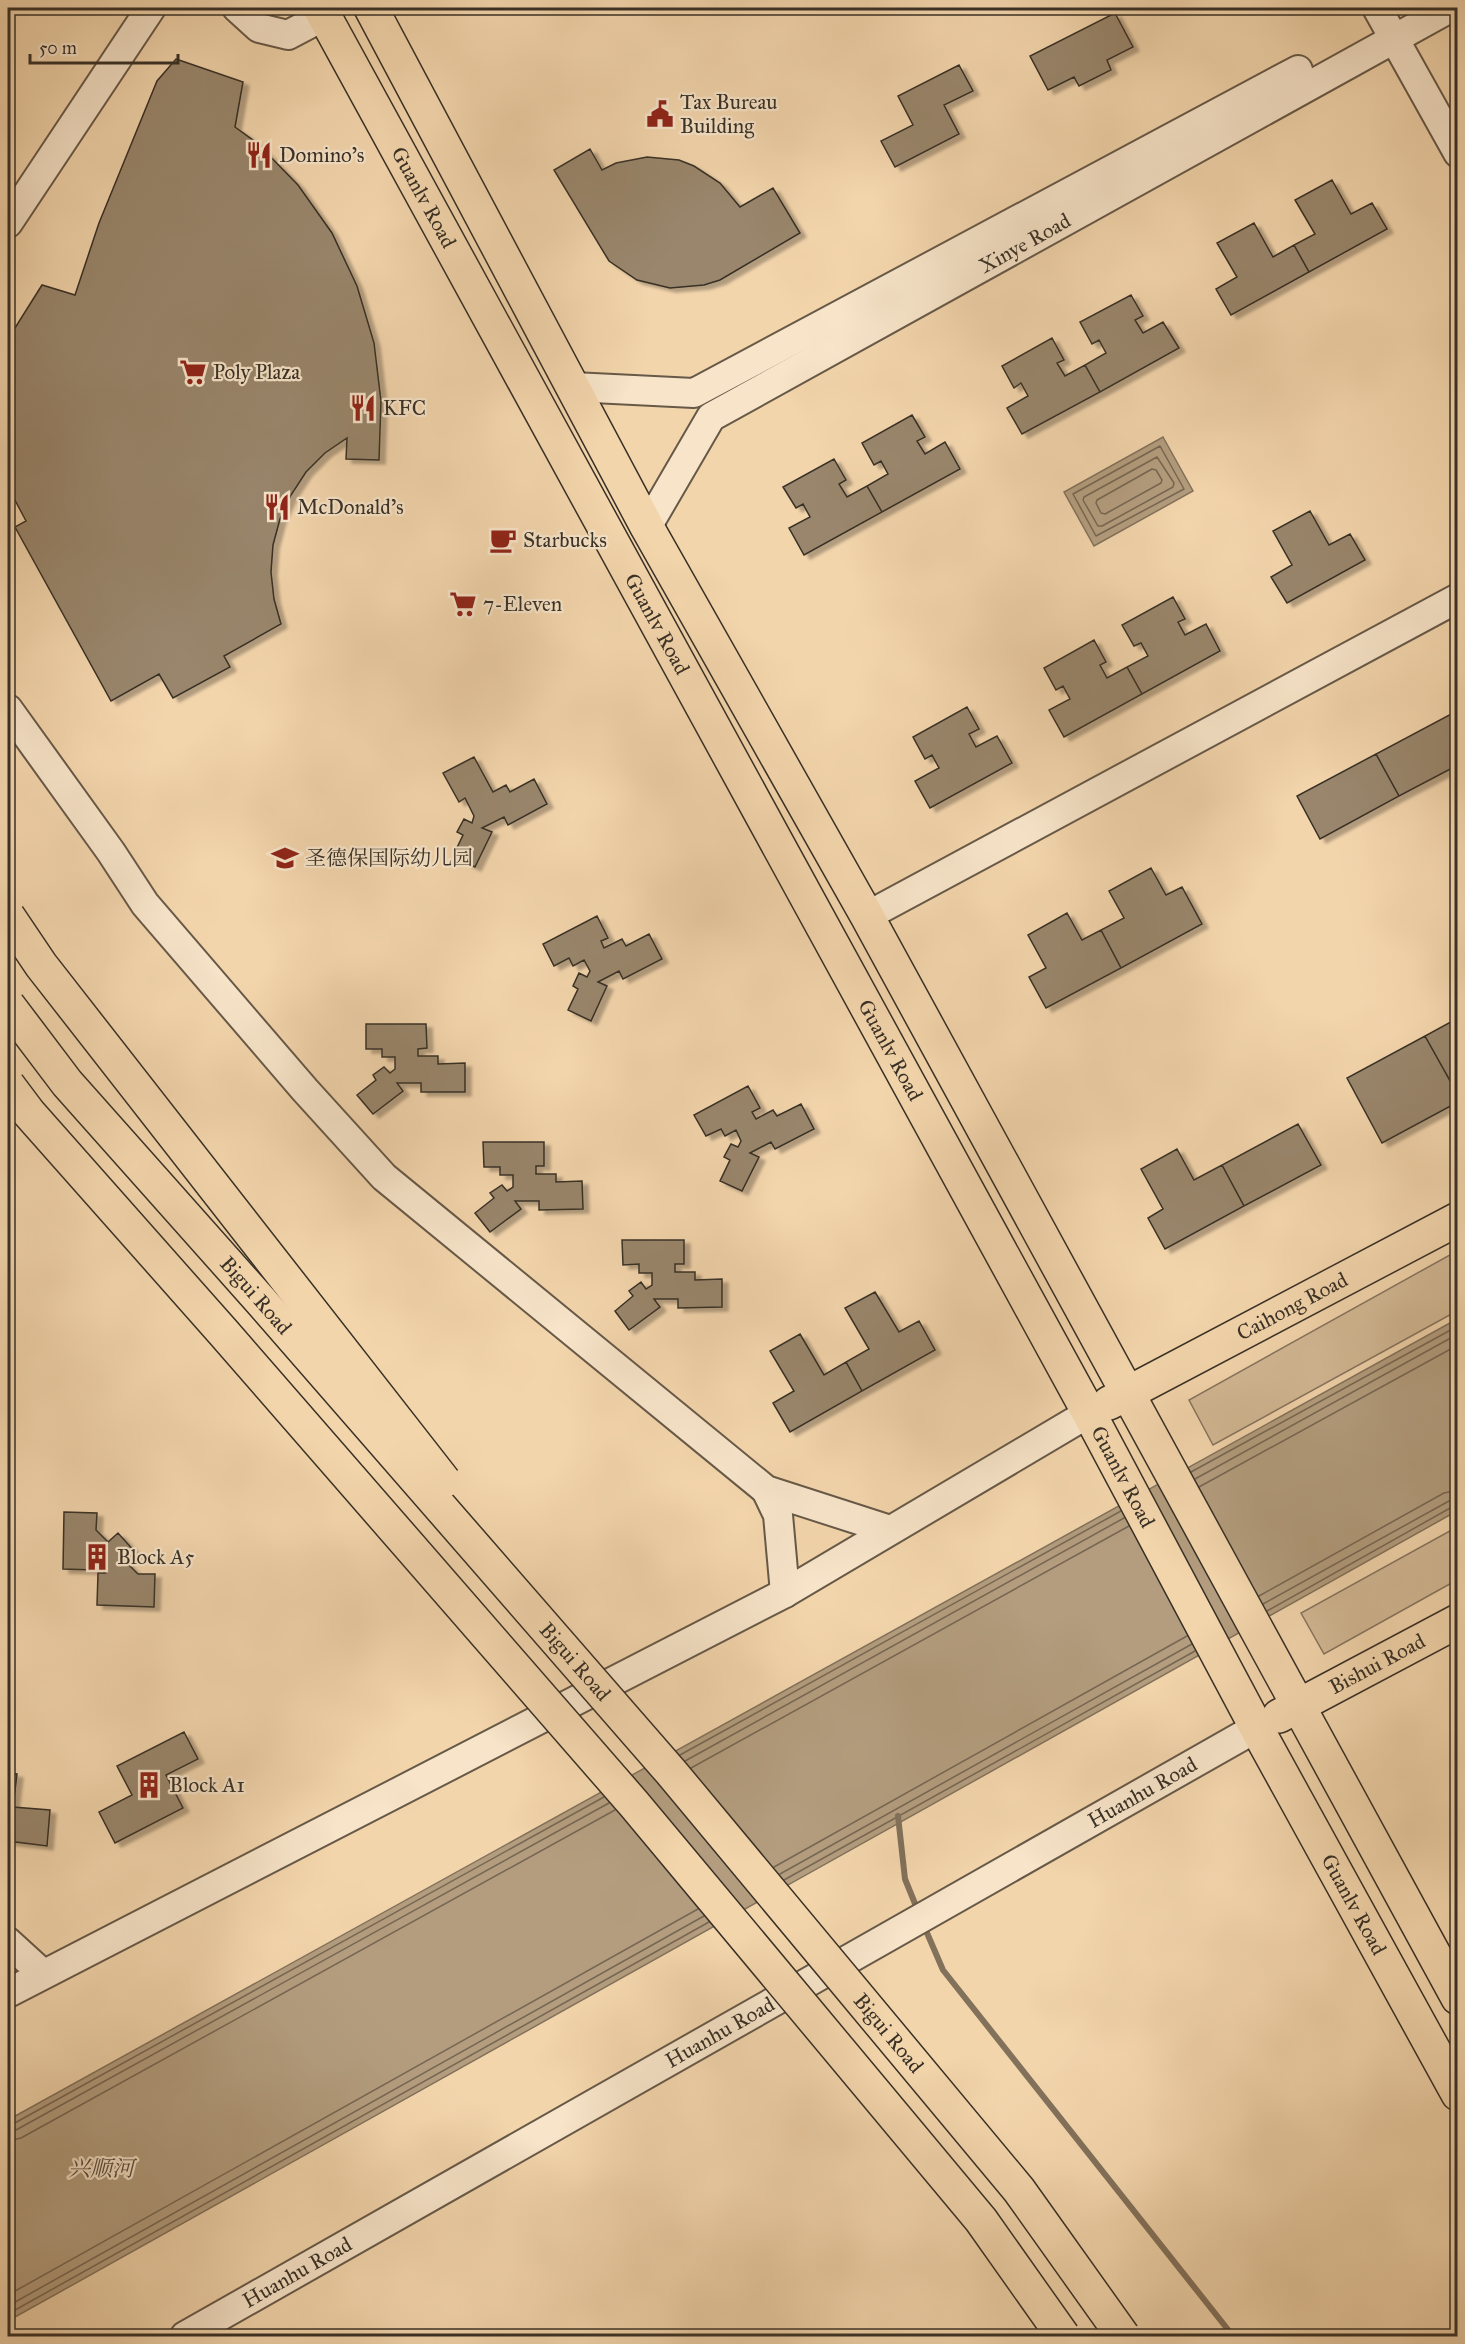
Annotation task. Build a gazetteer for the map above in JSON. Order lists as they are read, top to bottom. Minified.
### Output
{"streets":{"main road":["Guanlv Road","Bigui Road","Caihong Road","Bishui Road"],"street":["Xinye Road","Huanhu Road"]},"crossings":[["Guanlv Road","Xinye Road"],["Guanlv Road","Caihong Road"],["Guanlv Road","Bishui Road"],["Guanlv Road","Huanhu Road"],["Bishui Road","Huanhu Road"]],"water":["兴顺河"],"places":{"public building":["Tax Bureau Building"],"restaurant":["Domino's","KFC","McDonald's"],"supermarket":["Poly Plaza","7-Eleven"],"cafe":["Starbucks"],"school or university":["圣德保国际幼儿园"],"building":["Block A5","Block A1"]},"scale_bar":"50 m"}
